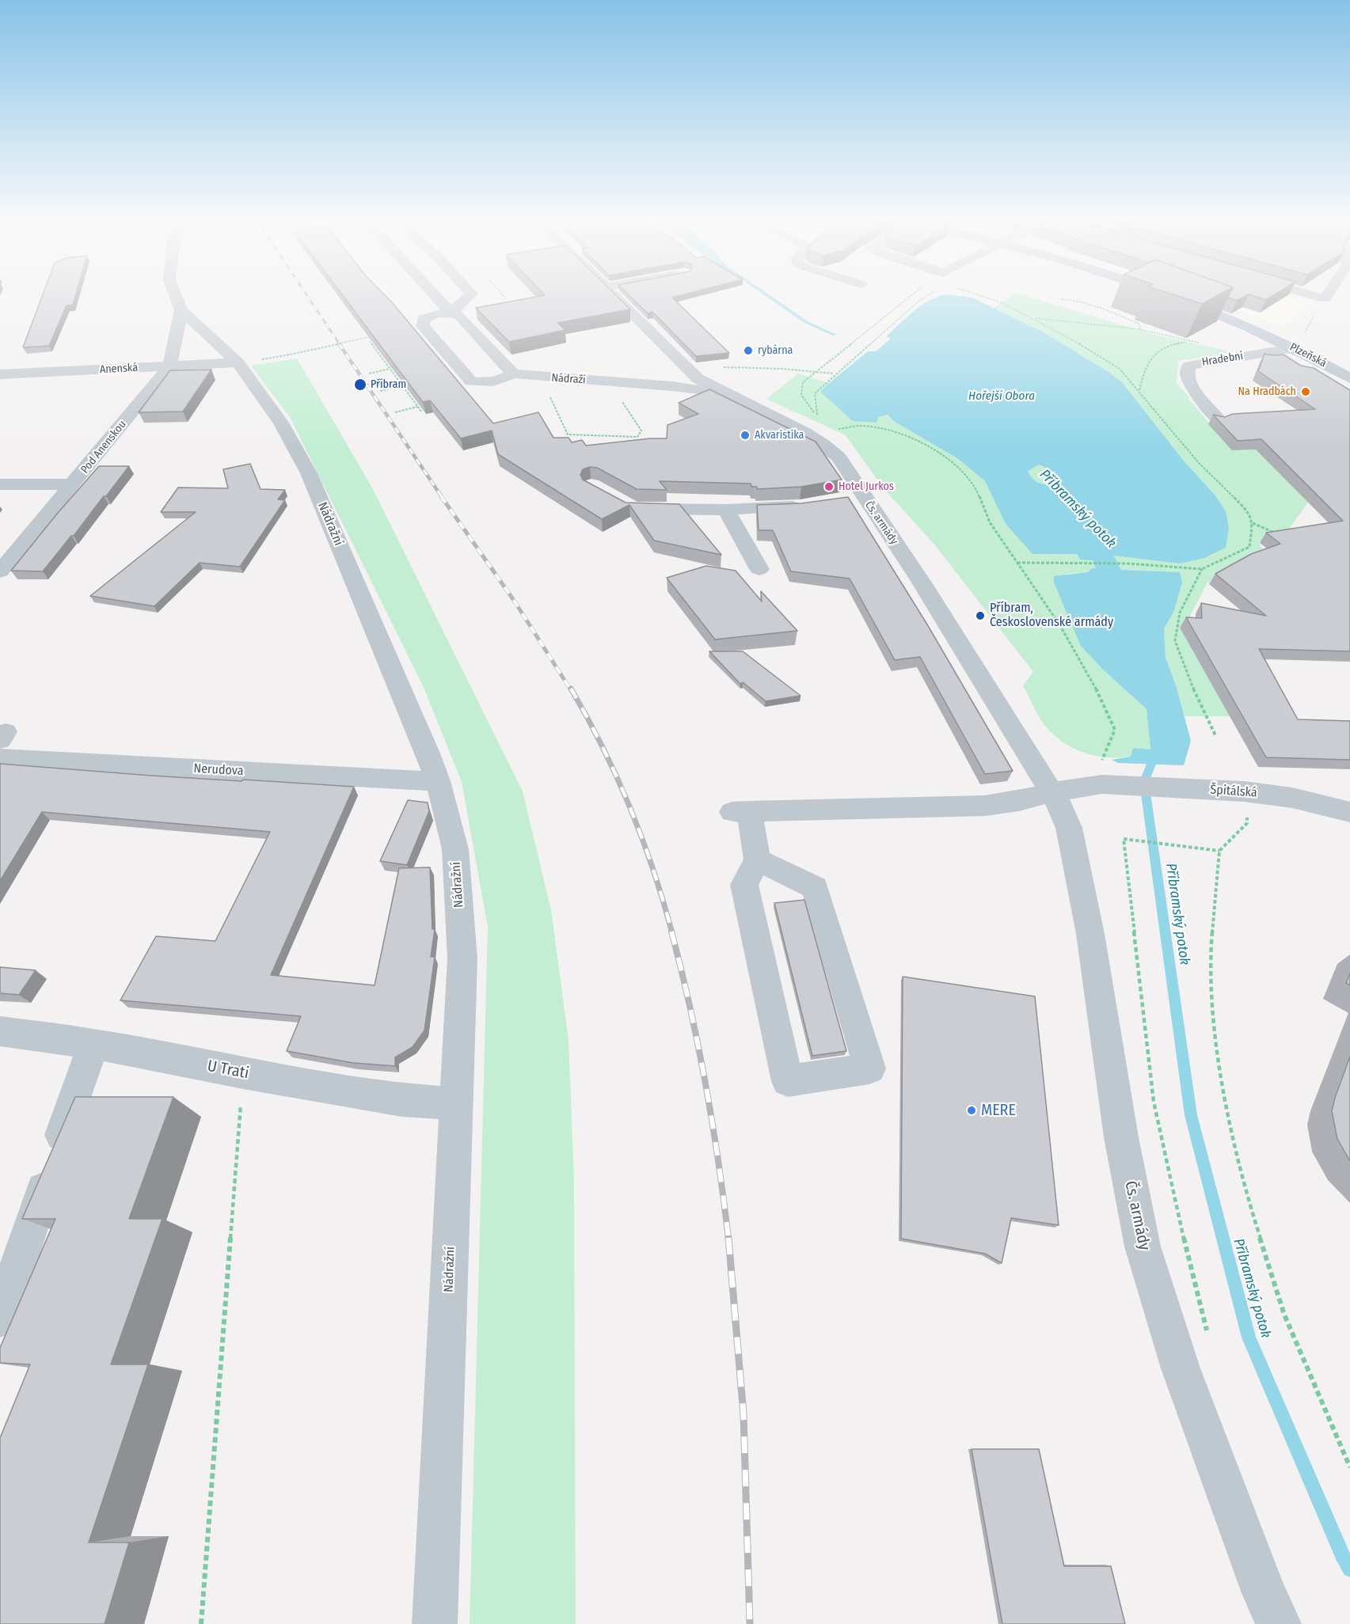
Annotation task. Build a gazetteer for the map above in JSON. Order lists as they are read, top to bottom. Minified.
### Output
{"streets":{"main road":["Plzeňská"],"street":["Hradební","Anenská","Nádraží","Pod Anenskou","Čs. armády","Nádražní","Nerudova","Špitálská","U Trati"]},"crossings":[["Plzeňská","Hradební"],["Anenská","Pod Anenskou"],["Anenská","Nádražní"],["Nádraží","Čs. armády"],["Pod Anenskou","Nádražní"],["Čs. armády","Špitálská"],["Nádražní","Nerudova"],["Nádražní","U Trati"]],"water":["Hořejší Obora","Příbramský potok"],"places":["rybárna","Příbram","Na Hradbách","Akvaristika","Hotel Jurkos","Příbram, Československé armády","MERE"]}
